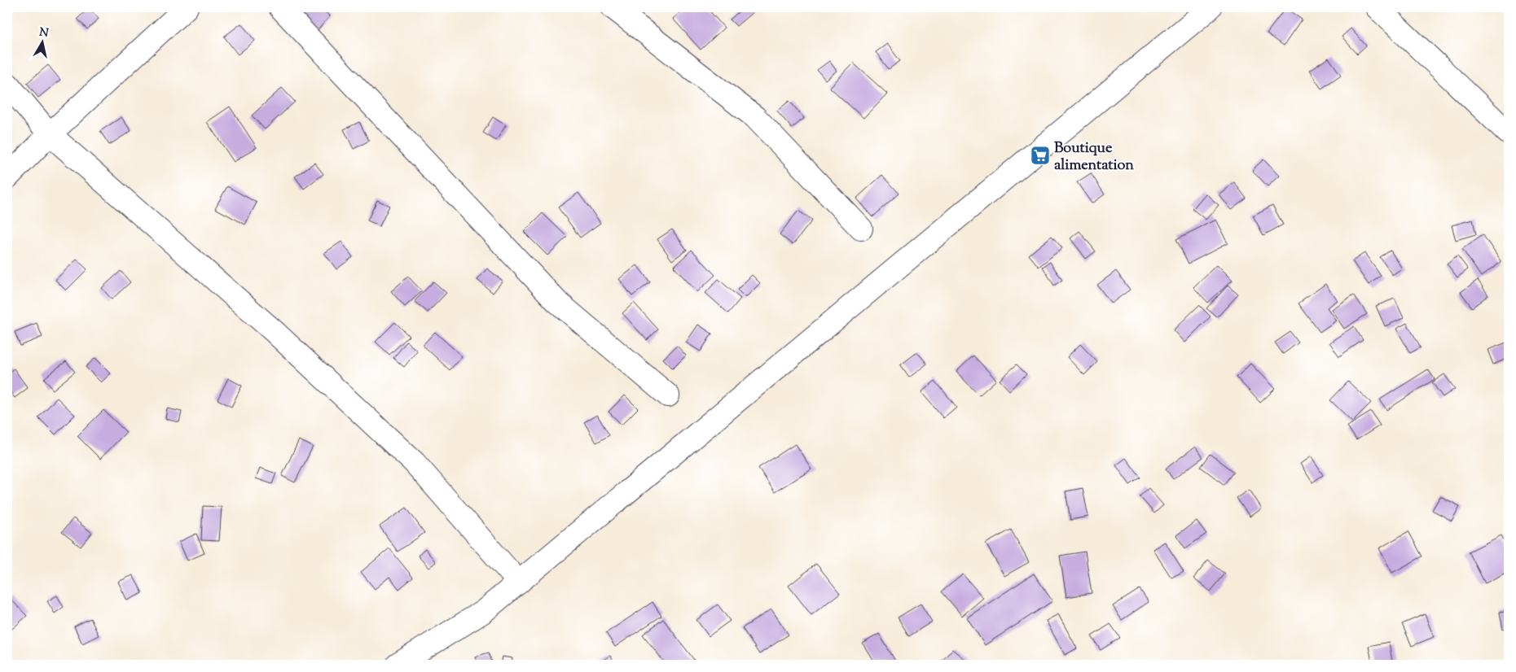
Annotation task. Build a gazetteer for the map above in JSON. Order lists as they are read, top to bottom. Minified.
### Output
{"places":{"supermarket":["Boutique alimentation"]},"north":"top"}
